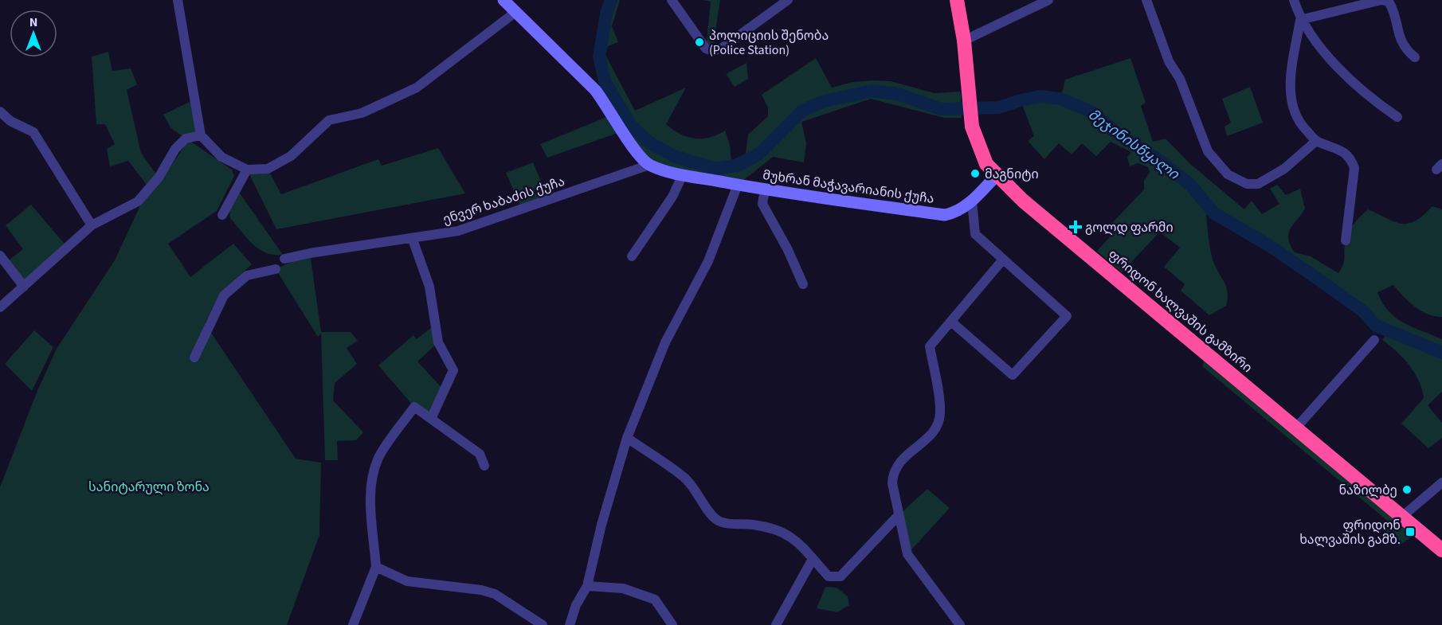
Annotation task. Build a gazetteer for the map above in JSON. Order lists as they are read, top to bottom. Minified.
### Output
{"streets":{"highway":["ფრიდონ ხალვაშის გამზირი"],"street":["მუხრან მაჭავარიანის ქუჩა","ენვერ ხაბაძის ქუჩა"]},"crossings":[["მუხრან მაჭავარიანის ქუჩა","ენვერ ხაბაძის ქუჩა"],["მუხრან მაჭავარიანის ქუჩა","ფრიდონ ხალვაშის გამზირი"]],"water":["მეჯინისწყალი"],"parks":["სანიტარული ზონა"],"places":{"other":["პოლიციის შენობა (Police Station)","მაგნიტი","ნაზილბე"],"health":["გოლდ ფარმი"],"transit":["ფრიდონ ხალვაშის გამზ."]},"north":"top"}
